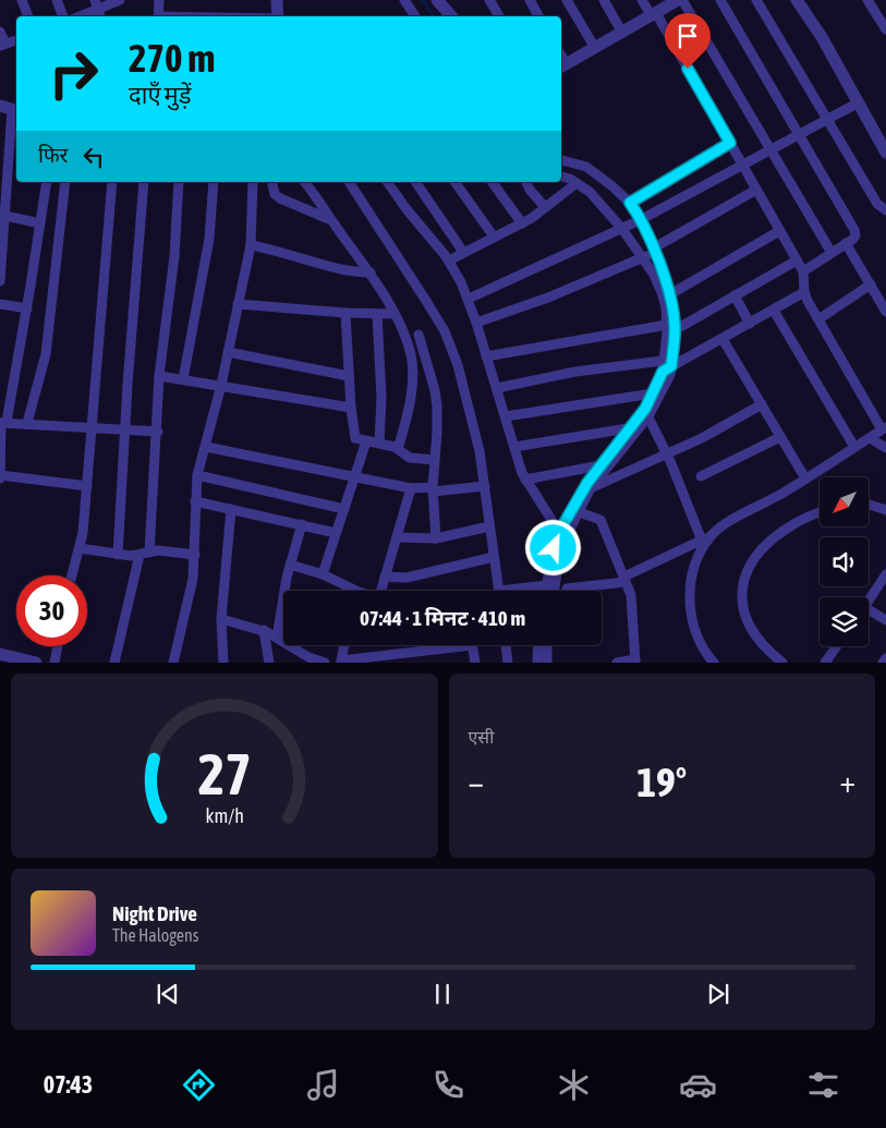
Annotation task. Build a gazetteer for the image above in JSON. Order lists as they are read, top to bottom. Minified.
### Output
{"north":"bottom left","page":{"turn":["270 m","दाएँ मुड़ें"],"then":"फिर","limit":"30","trip":"07:44 · 1 मिनट · 410 m","tile":"एसी","heat":["−","19°","+"],"song":["Night Drive","The Halogens"],"tabs":"07:43","gauge":["27","km/h"]}}
